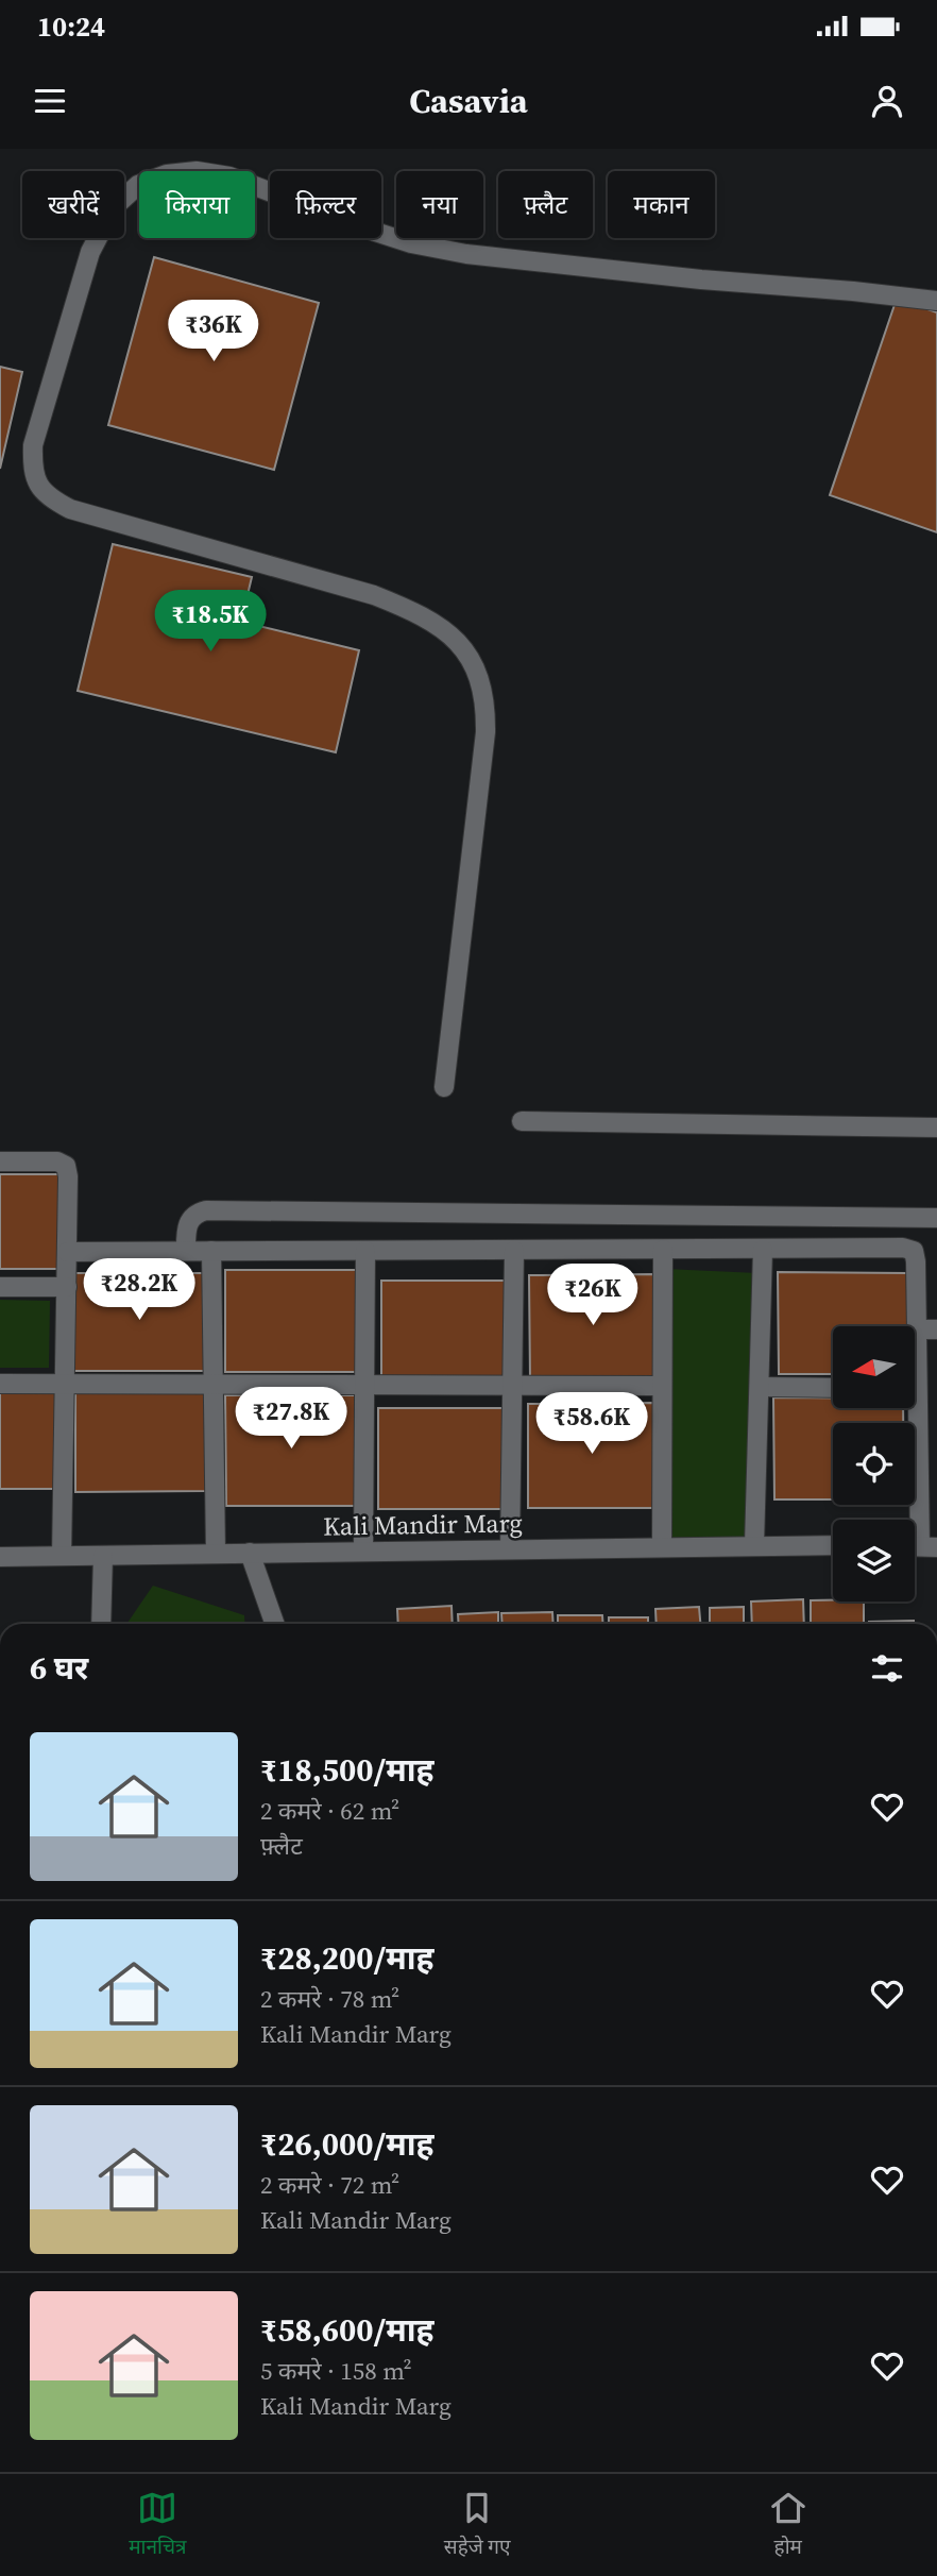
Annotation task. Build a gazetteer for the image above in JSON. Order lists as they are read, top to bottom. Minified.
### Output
{"streets":{"street":["Kali Mandir Marg"]},"north":"left","page":{"status":"10:24","header":"Casavia","chip":["खरीदें","किराया","फ़िल्टर","नया","फ़्लैट","मकान"],"price":["₹36K","₹18.5K","₹28.2K","₹26K","₹27.8K","₹58.6K"],"heading":"6 घर","list":[{"name":"₹18,500/माह","note":"2 कमरे · 62 m² · फ़्लैट"},{"name":"₹28,200/माह","note":"2 कमरे · 78 m² · Kali Mandir Marg"},{"name":"₹26,000/माह","note":"2 कमरे · 72 m² · Kali Mandir Marg"},{"name":"₹58,600/माह","note":"5 कमरे · 158 m² · Kali Mandir Marg"}],"tabs":["मानचित्र","सहेजे गए","होम"]}}
